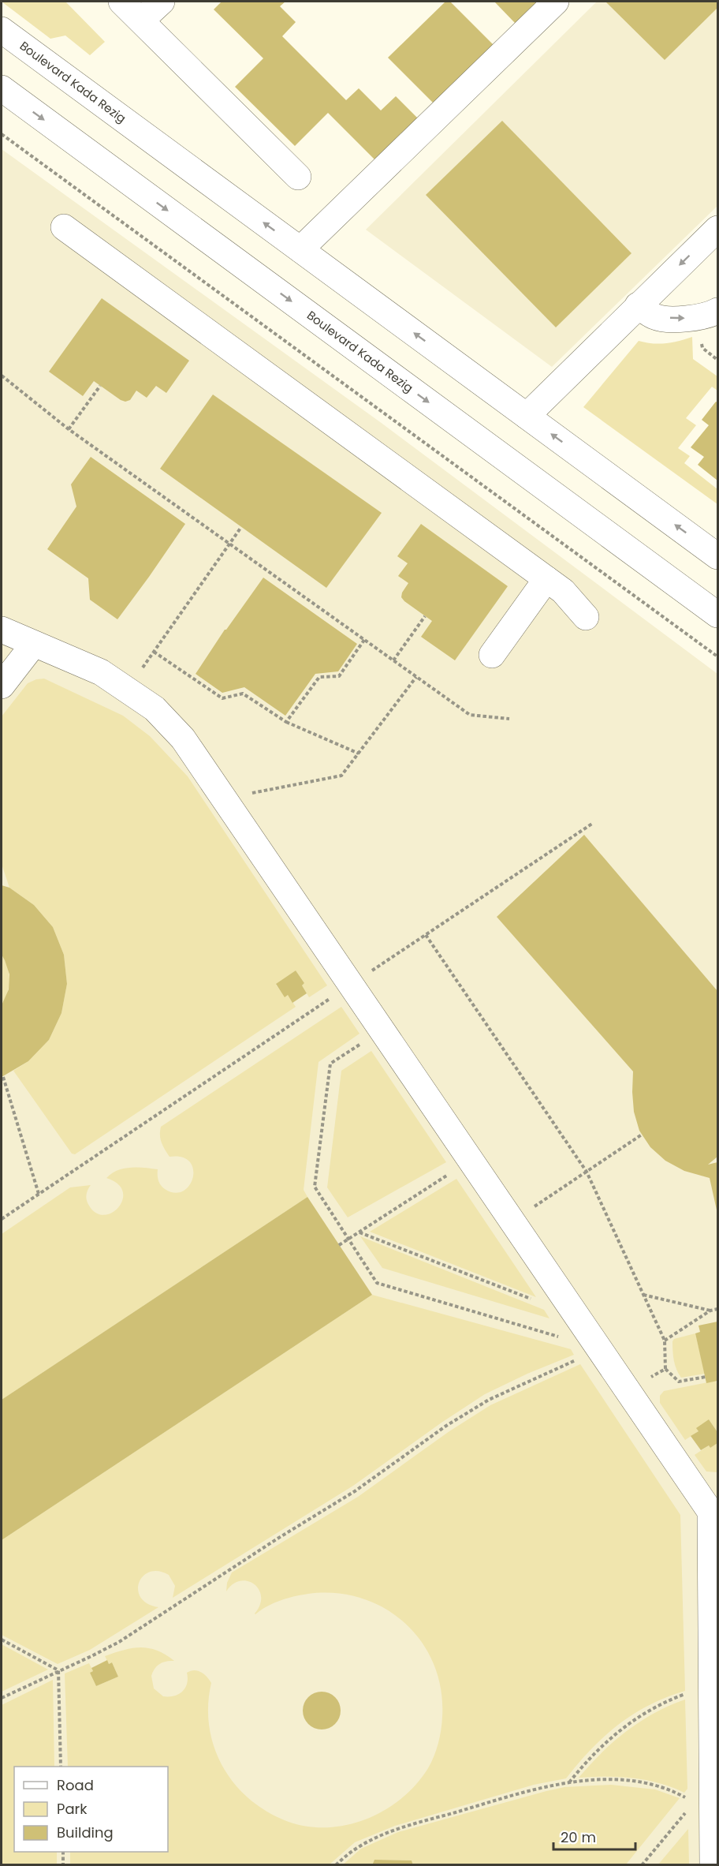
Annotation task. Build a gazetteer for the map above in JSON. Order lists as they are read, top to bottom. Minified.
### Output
{"streets":{"main road":["Boulevard Kada Rezig"]},"legend":["Road","Park","Building"],"scale_bar":"20 m"}
